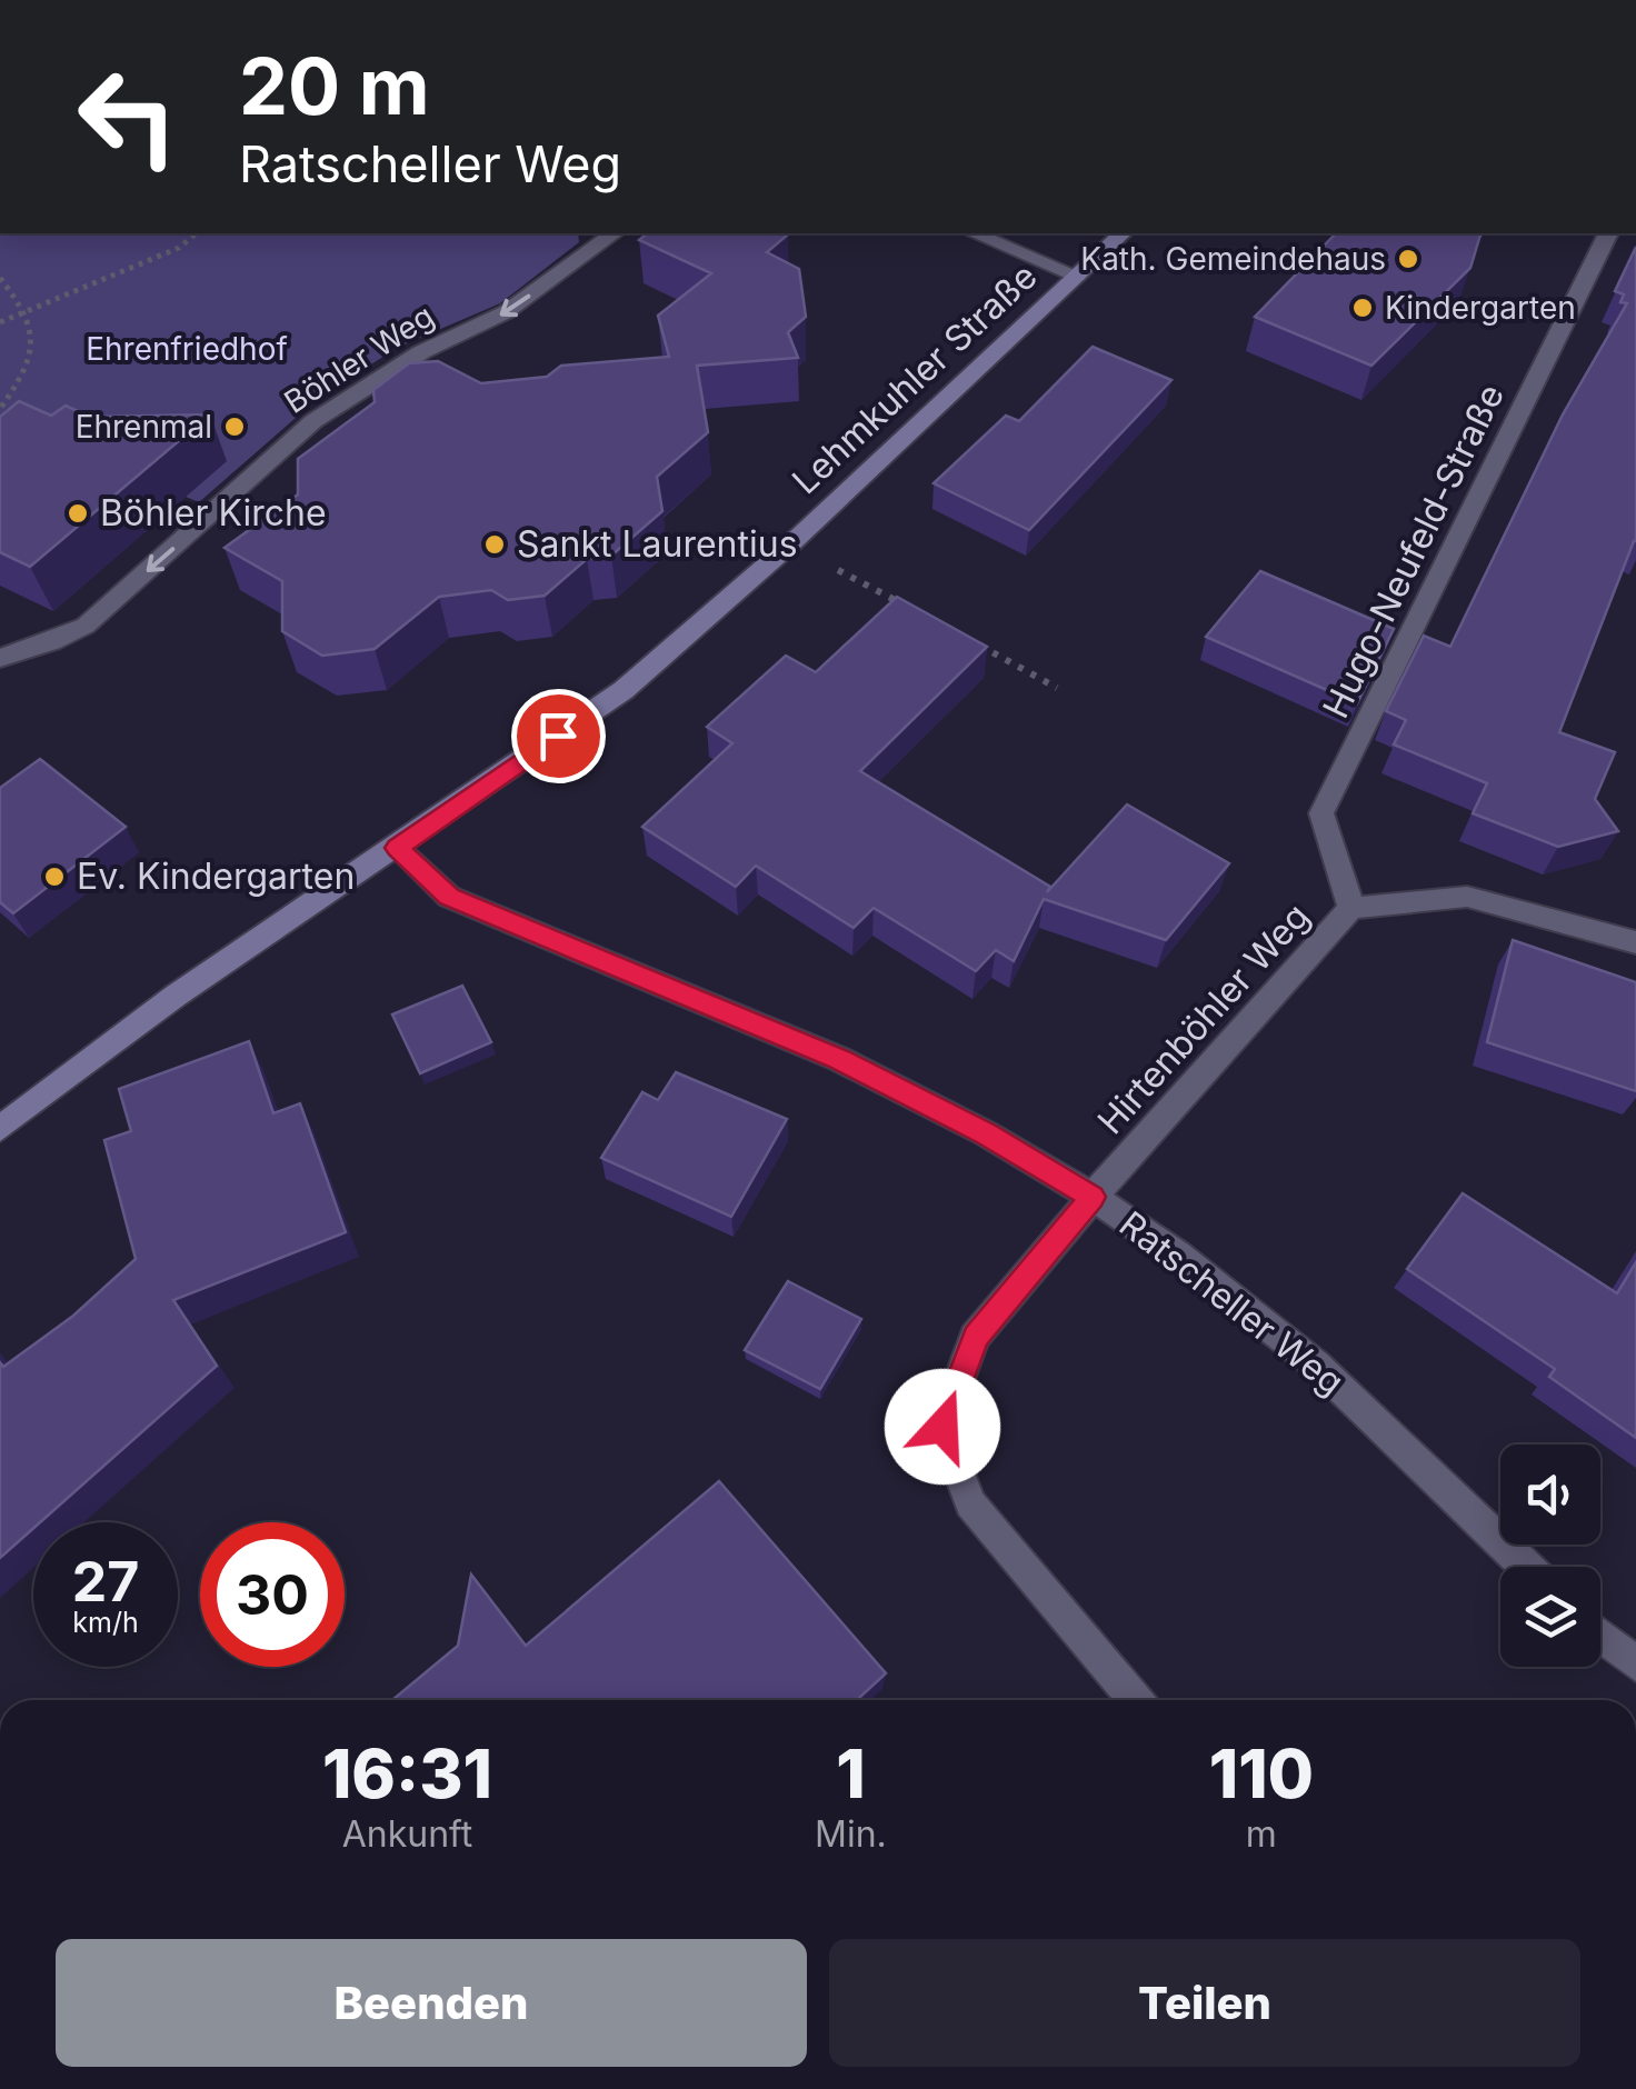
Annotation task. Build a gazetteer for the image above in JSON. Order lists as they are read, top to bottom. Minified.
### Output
{"streets":{"street":["Böhler Weg","Lehmkuhler Straße","Hugo-Neufeld-Straße","Hirtenböhler Weg","Ratscheller Weg"]},"crossings":[["Lehmkuhler Straße","Ratscheller Weg"],["Hugo-Neufeld-Straße","Hirtenböhler Weg"],["Hirtenböhler Weg","Ratscheller Weg"]],"one_way":["Böhler Weg"],"parks":["Ehrenfriedhof"],"places":["Kath. Gemeindehaus","Kindergarten","Ehrenmal","Böhler Kirche","Sankt Laurentius","Ev. Kindergarten"],"page":{"turn":["20 m","Ratscheller Weg"],"speed":"27 km/h","limit":"30","eta":["16:31","Ankunft","1","Min.","110","m"],"buttons":["Beenden","Teilen"]}}
